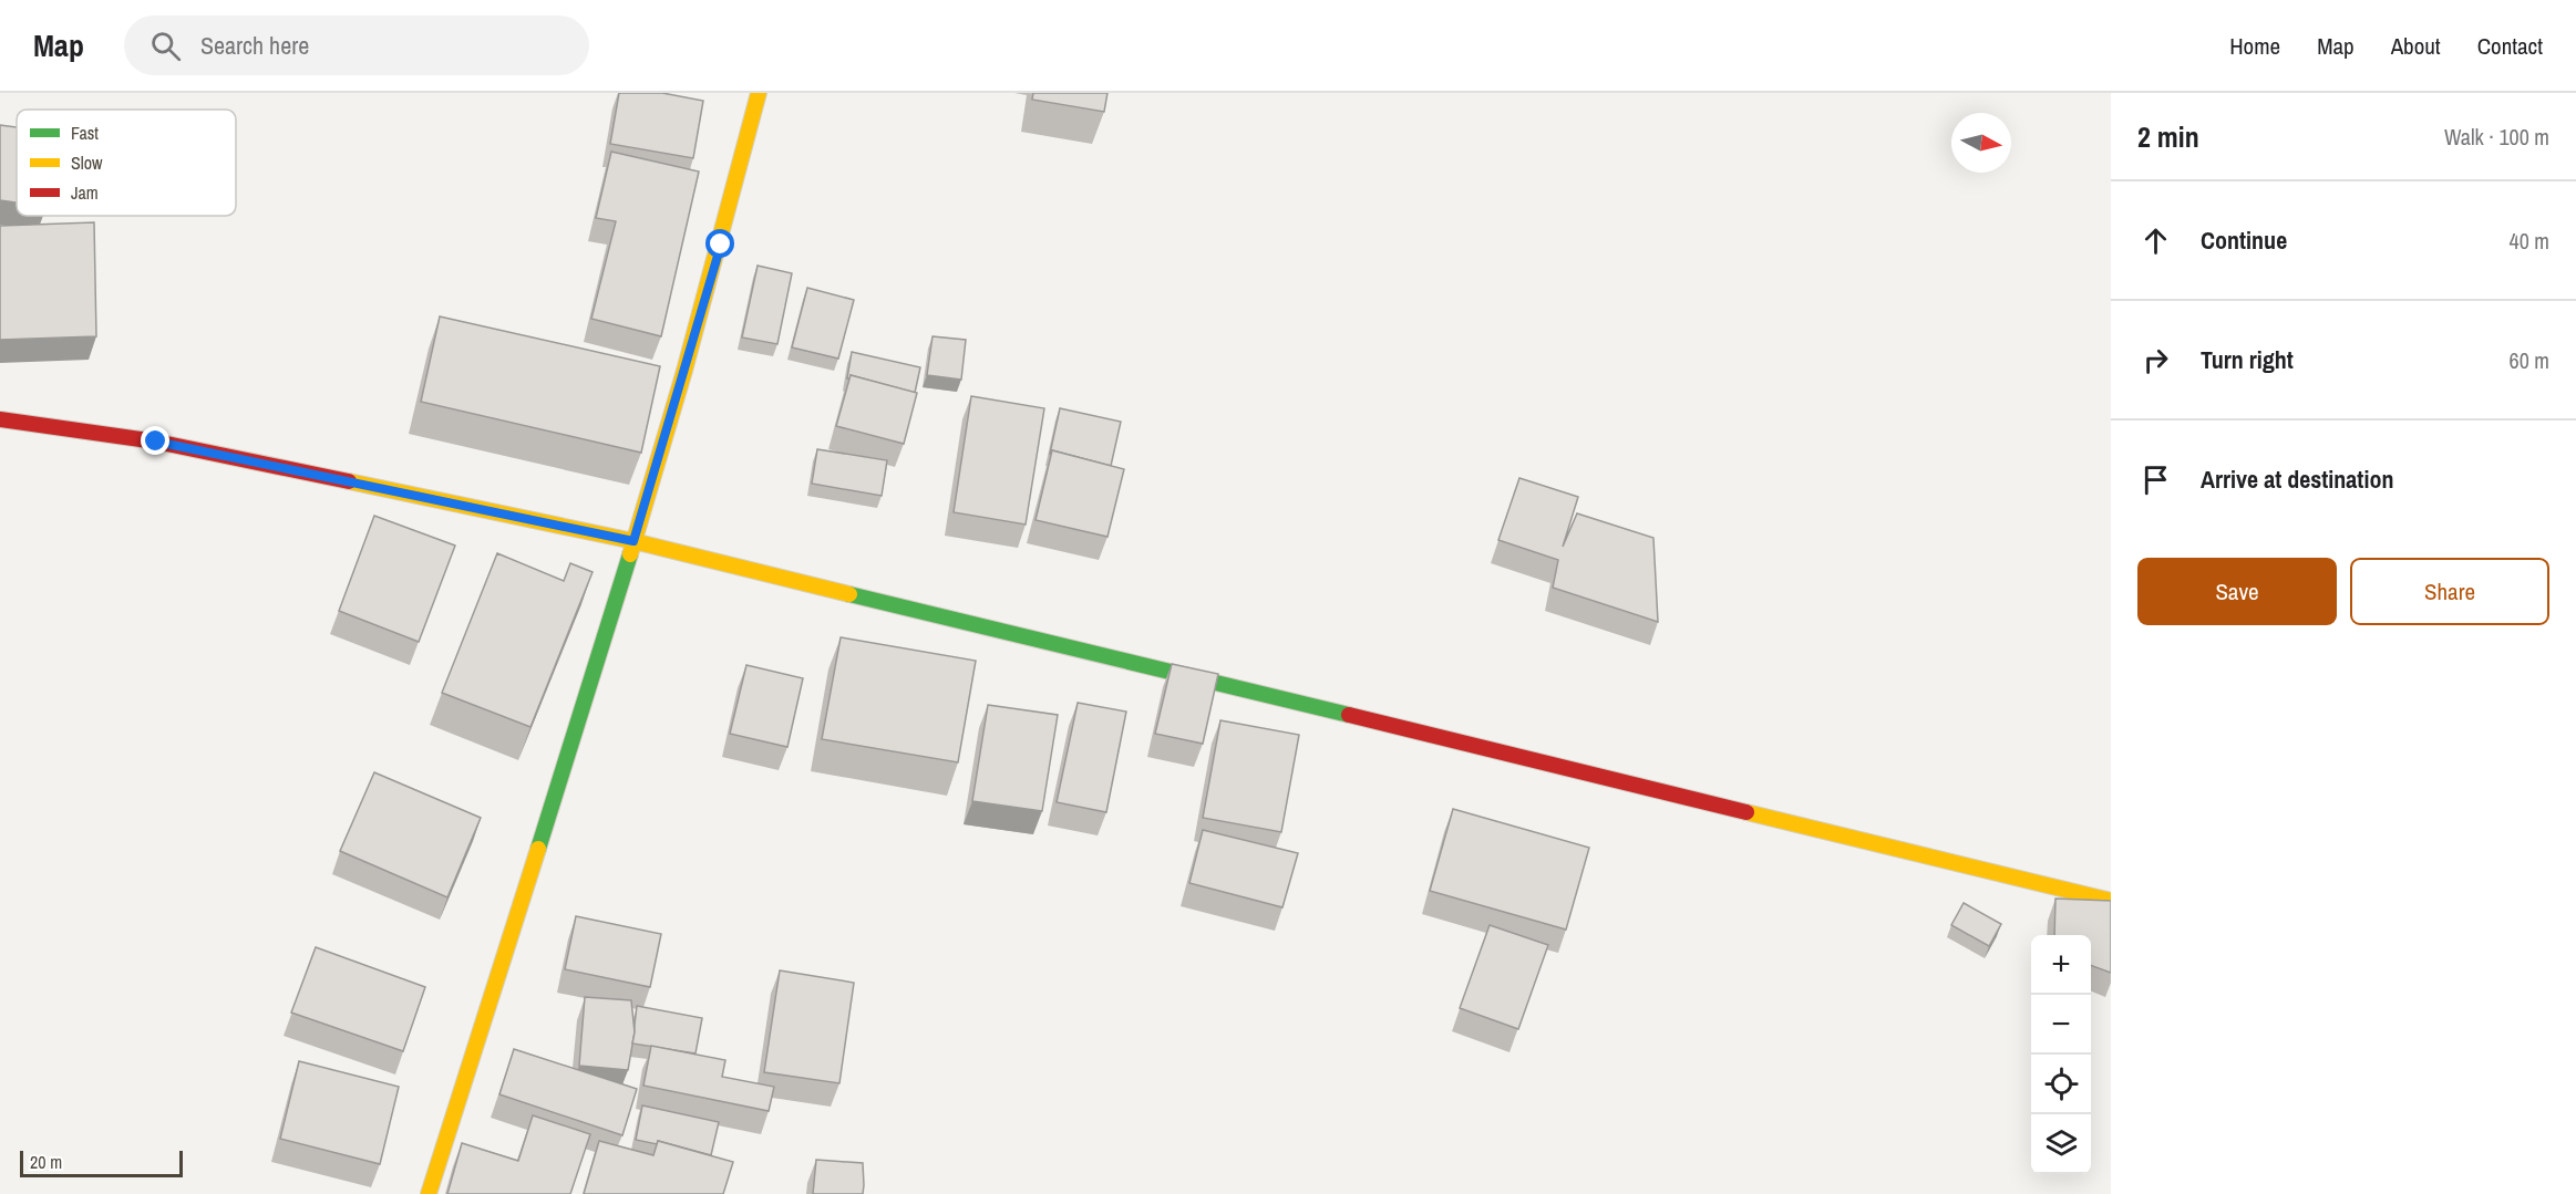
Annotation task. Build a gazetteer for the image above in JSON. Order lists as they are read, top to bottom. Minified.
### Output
{"legend":["Fast","Slow","Jam"],"scale_bar":"20 m","north":"right","page":{"header":"Map","search":"Search here","nav":["Home","Map","About","Contact"],"heading":["2 min","Walk · 100 m"],"list":[["Continue","40 m"],["Turn right","60 m"],"Arrive at destination"],"buttons":["Save","Share"],"map_buttons":["+","−"],"scale":"20 m"}}
